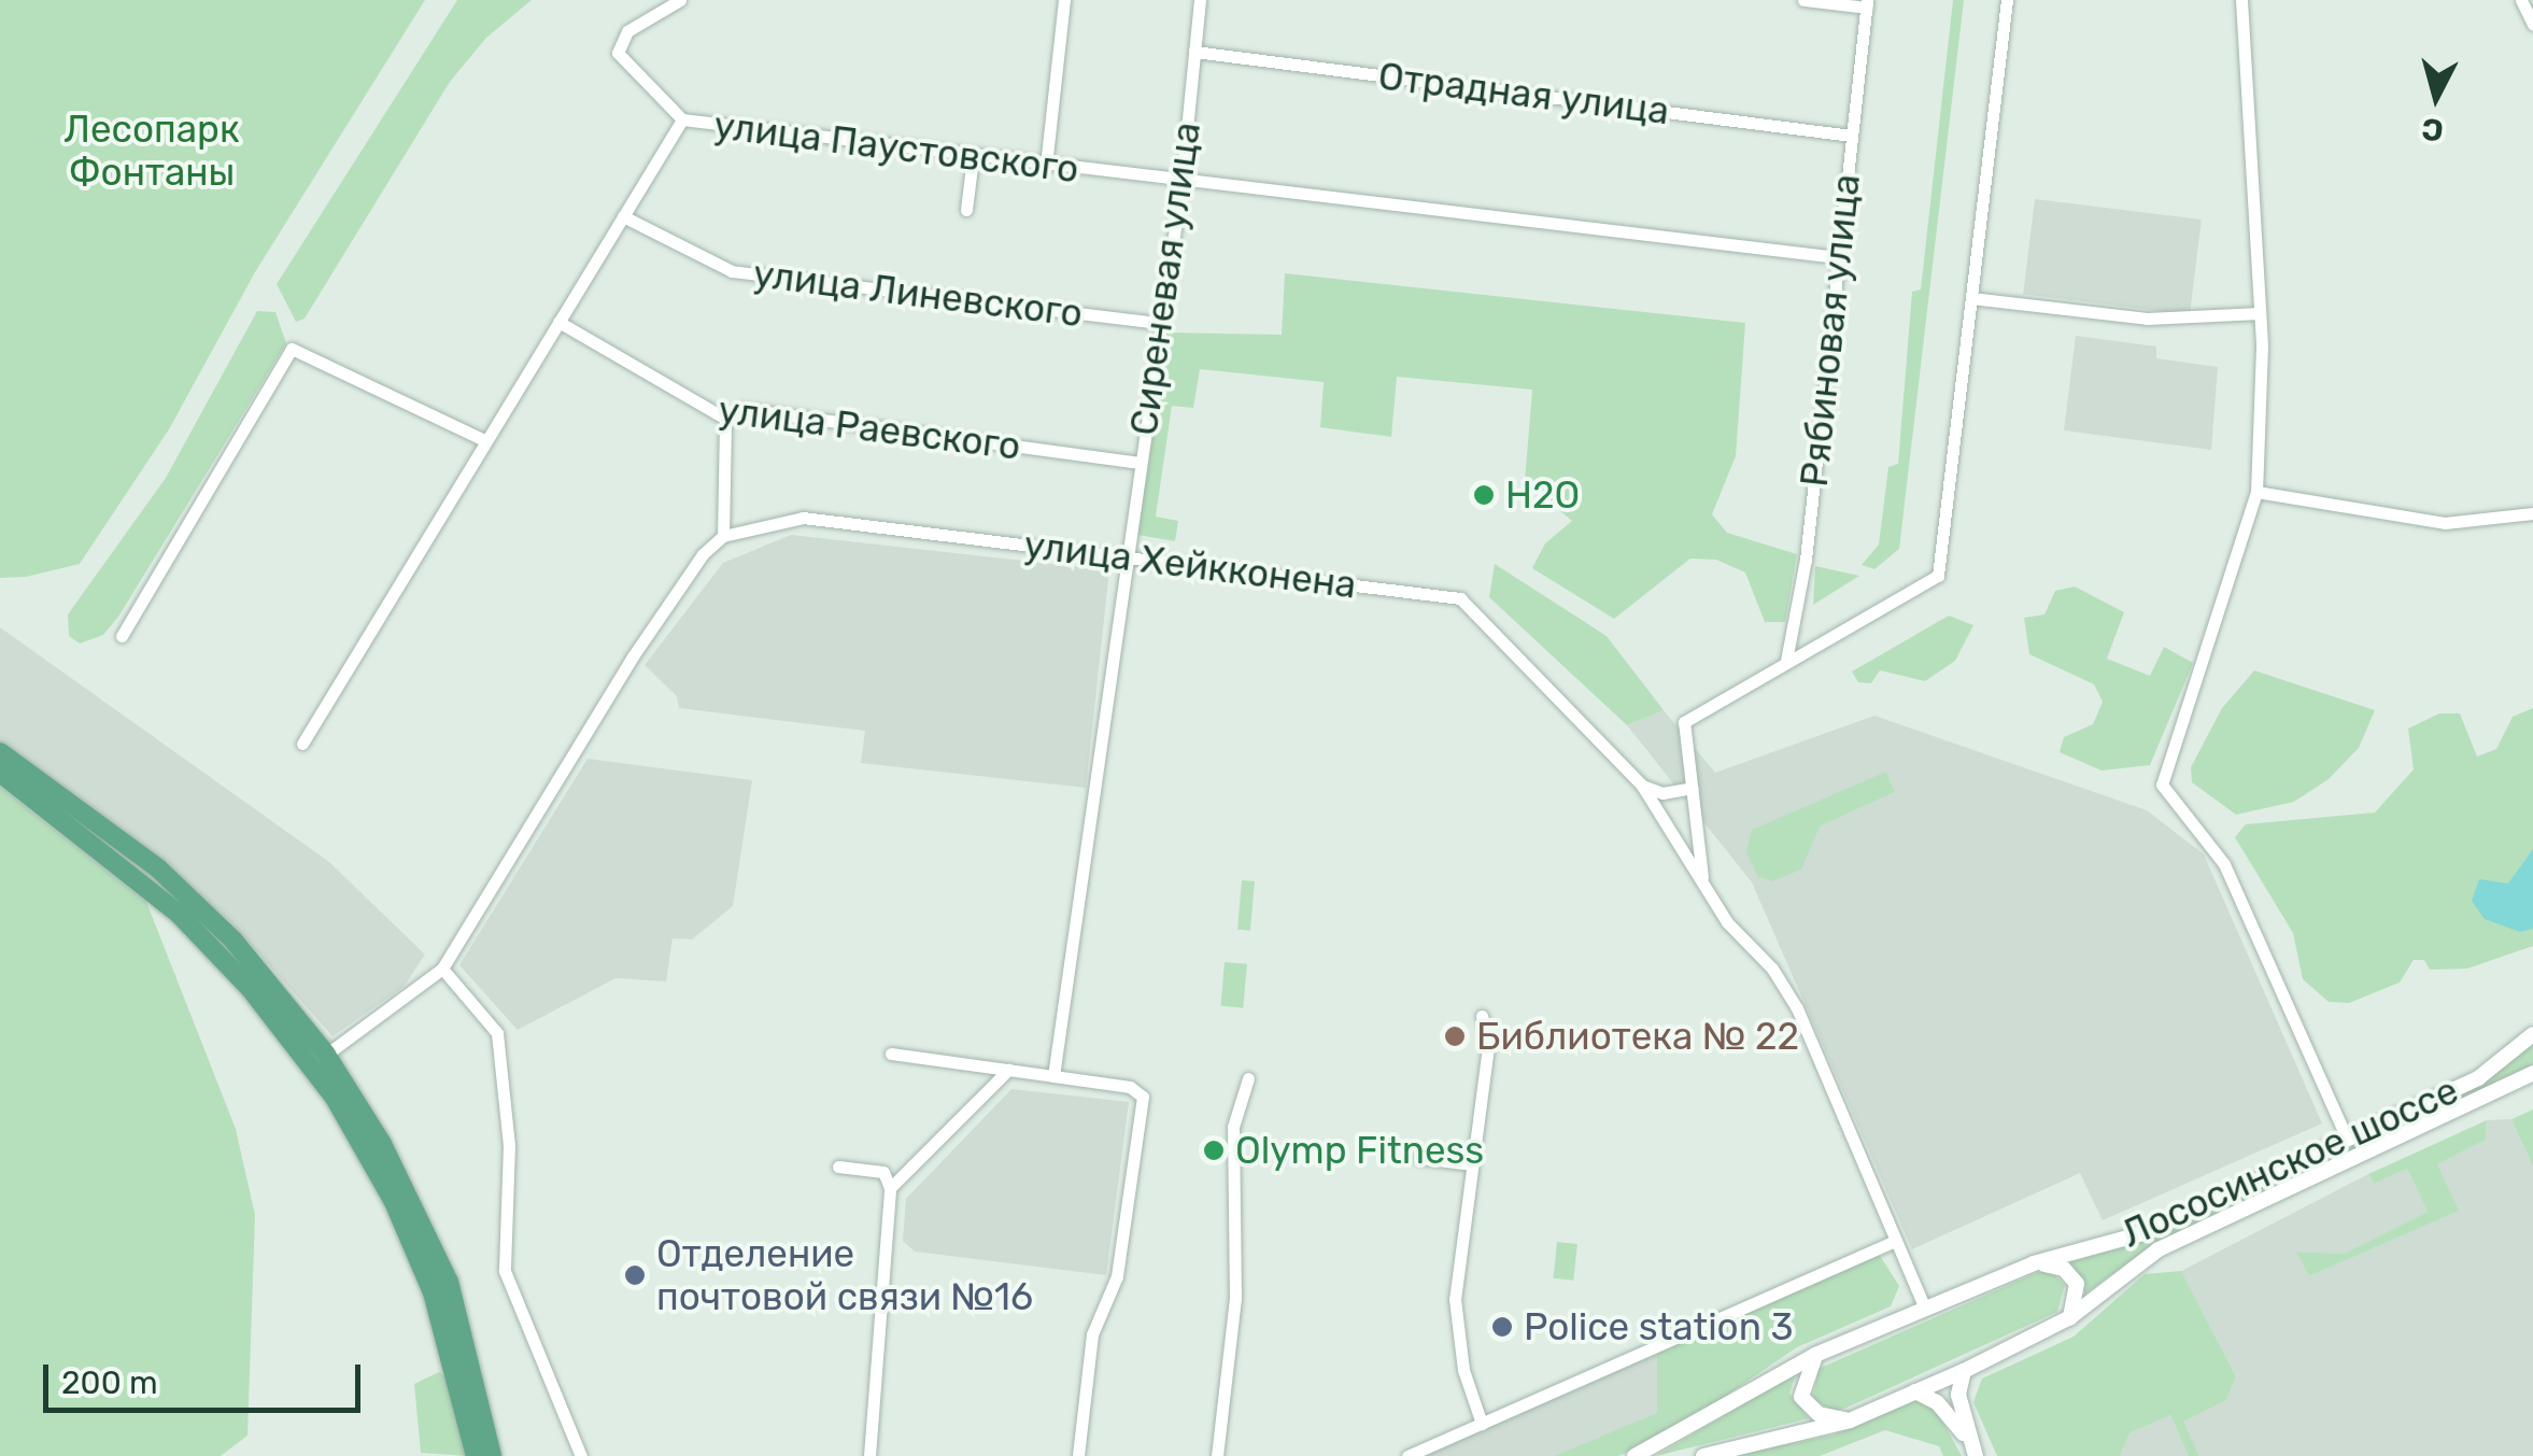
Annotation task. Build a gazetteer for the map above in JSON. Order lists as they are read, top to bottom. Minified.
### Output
{"streets":{"street":["Отрадная улица","улица Паустовского","Сиреневая улица","улица Линевского","Рябиновая улица","улица Раевского","улица Хейкконена","Лососинское шоссе"]},"crossings":[["Отрадная улица","Сиреневая улица"],["Отрадная улица","Рябиновая улица"],["улица Паустовского","Сиреневая улица"],["улица Паустовского","улица Линевского"],["улица Паустовского","Рябиновая улица"],["улица Паустовского","улица Раевского"],["Сиреневая улица","улица Линевского"],["Сиреневая улица","улица Раевского"],["Сиреневая улица","улица Хейкконена"],["улица Хейкконена","Лососинское шоссе"]],"parks":["Лесопарк Фонтаны"],"places":["H2O","Библиотека № 22","Olymp Fitness","Отделение почтовой связи №16","Police station 3"],"scale_bar":"200 m","north":"bottom"}
